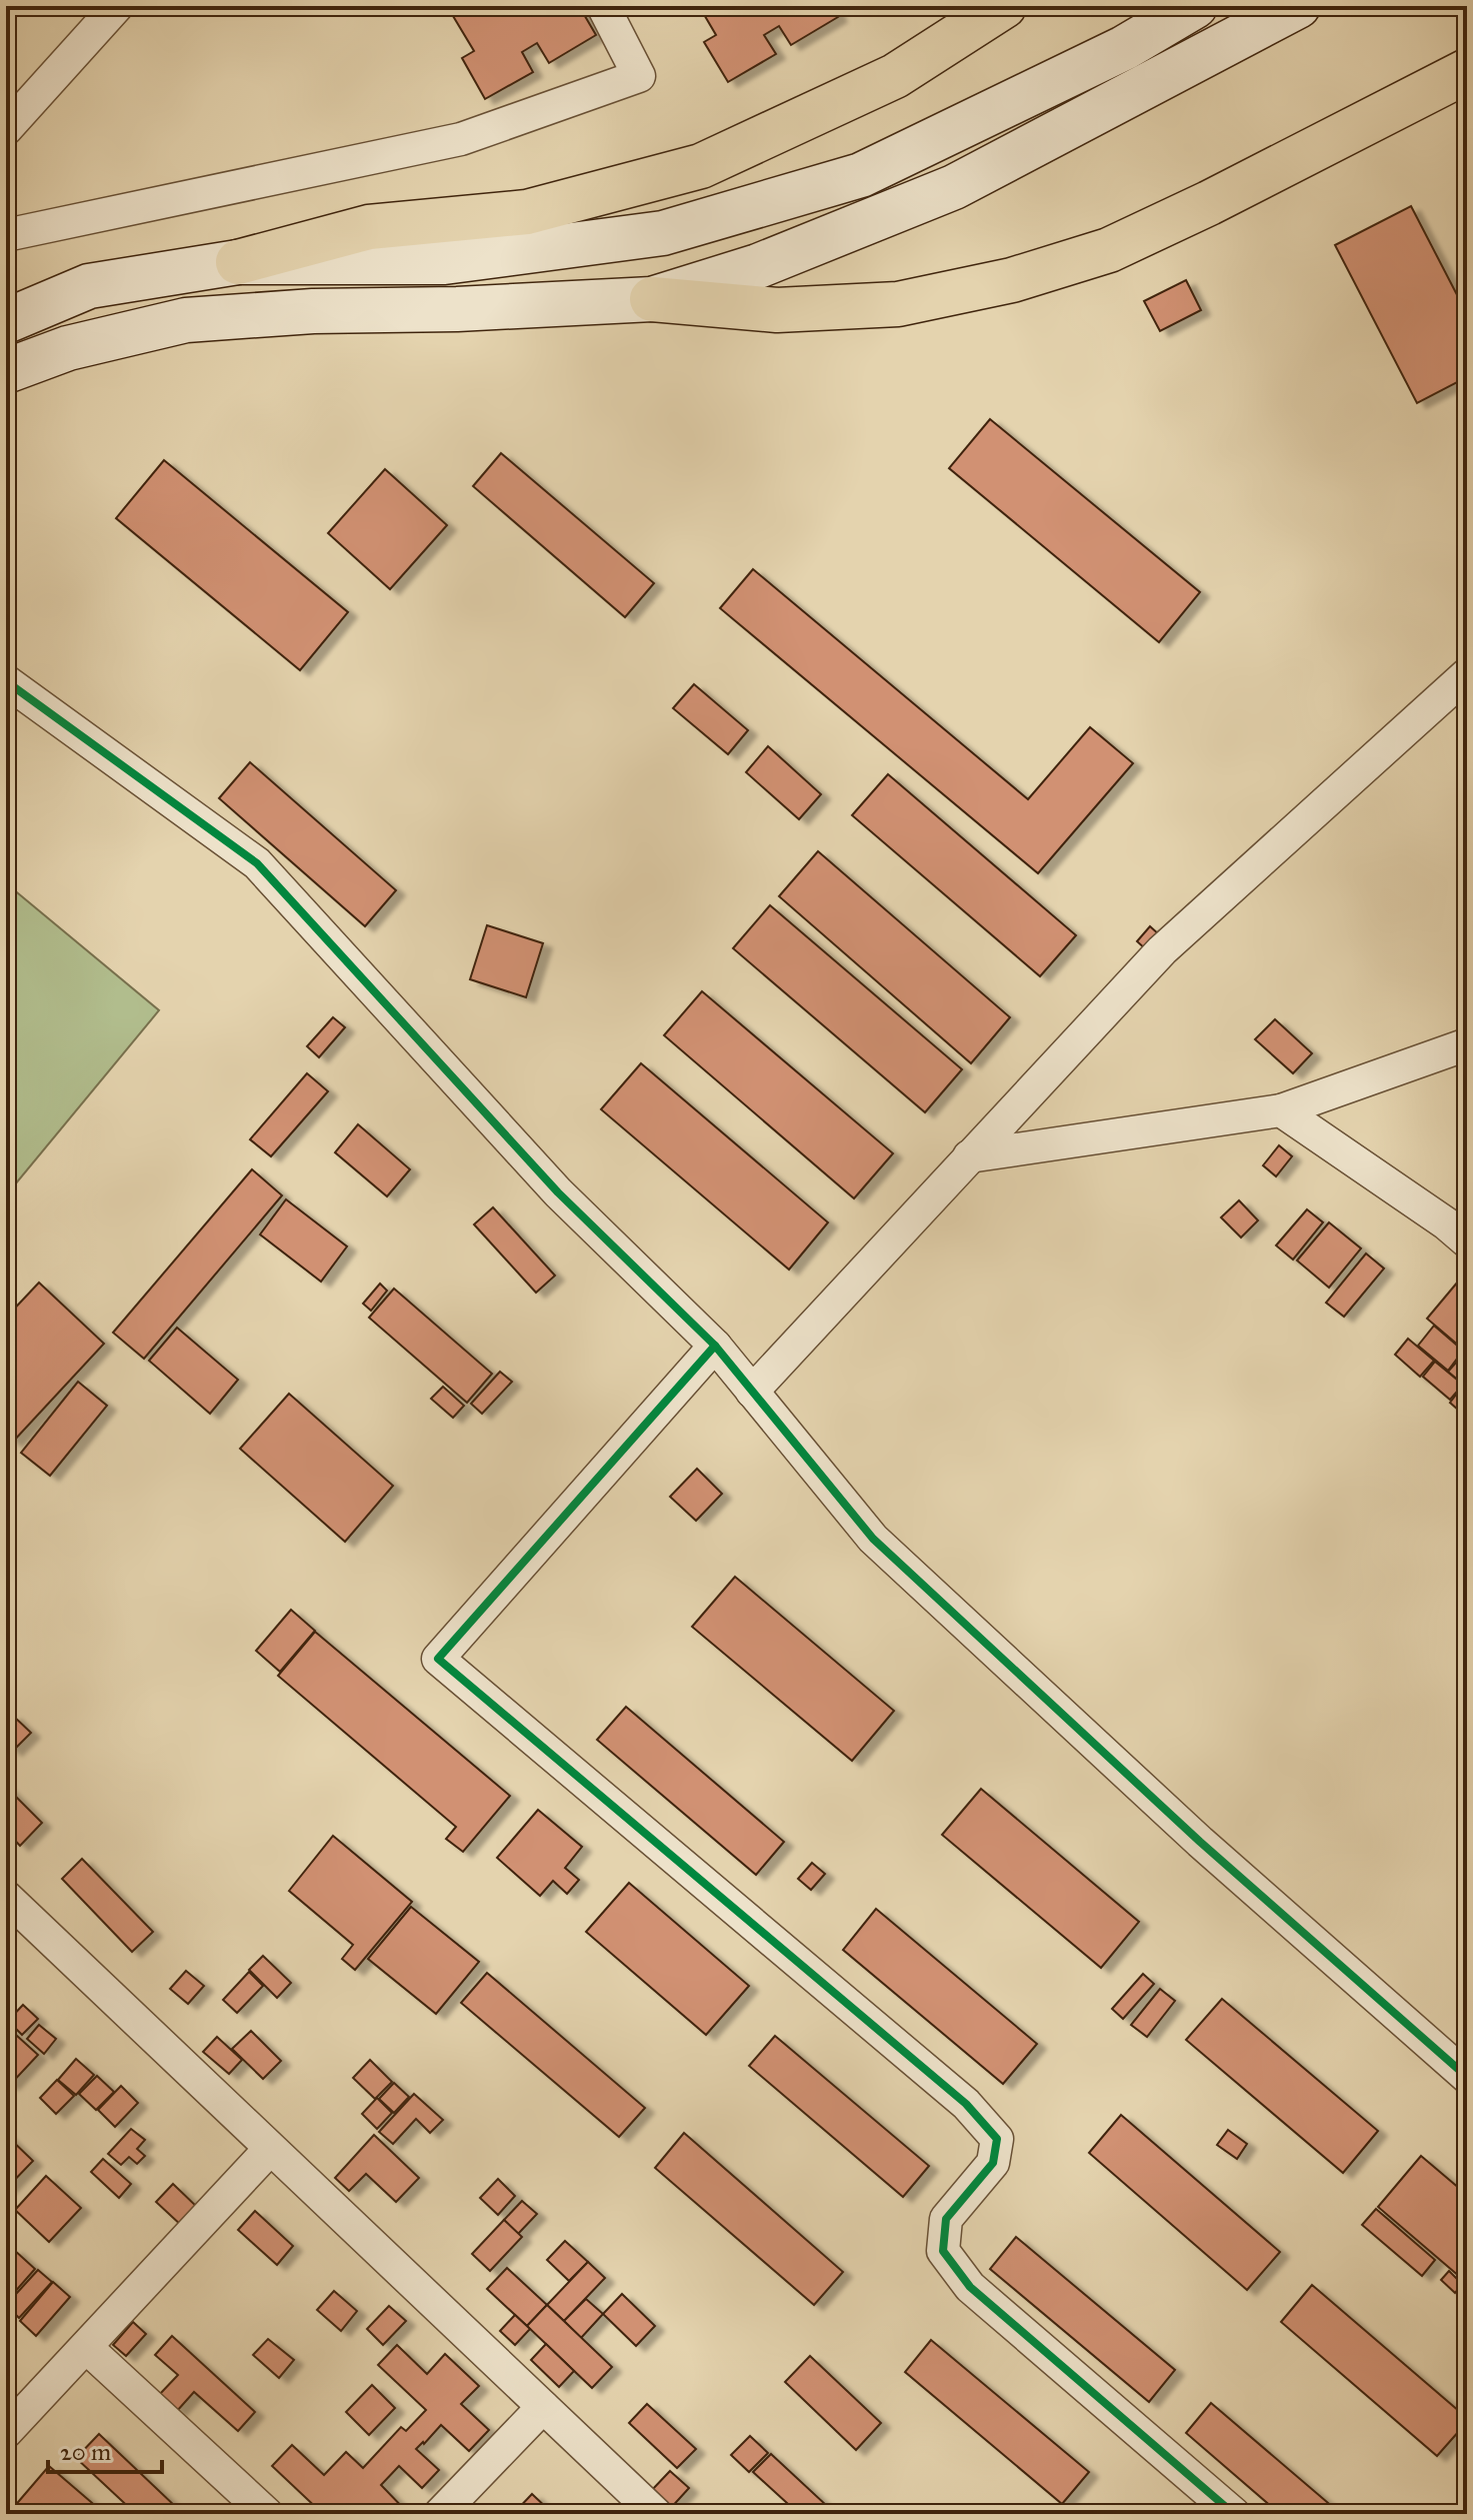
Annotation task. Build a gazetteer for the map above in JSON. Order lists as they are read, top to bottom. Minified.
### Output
{"scale_bar":"20 m"}
